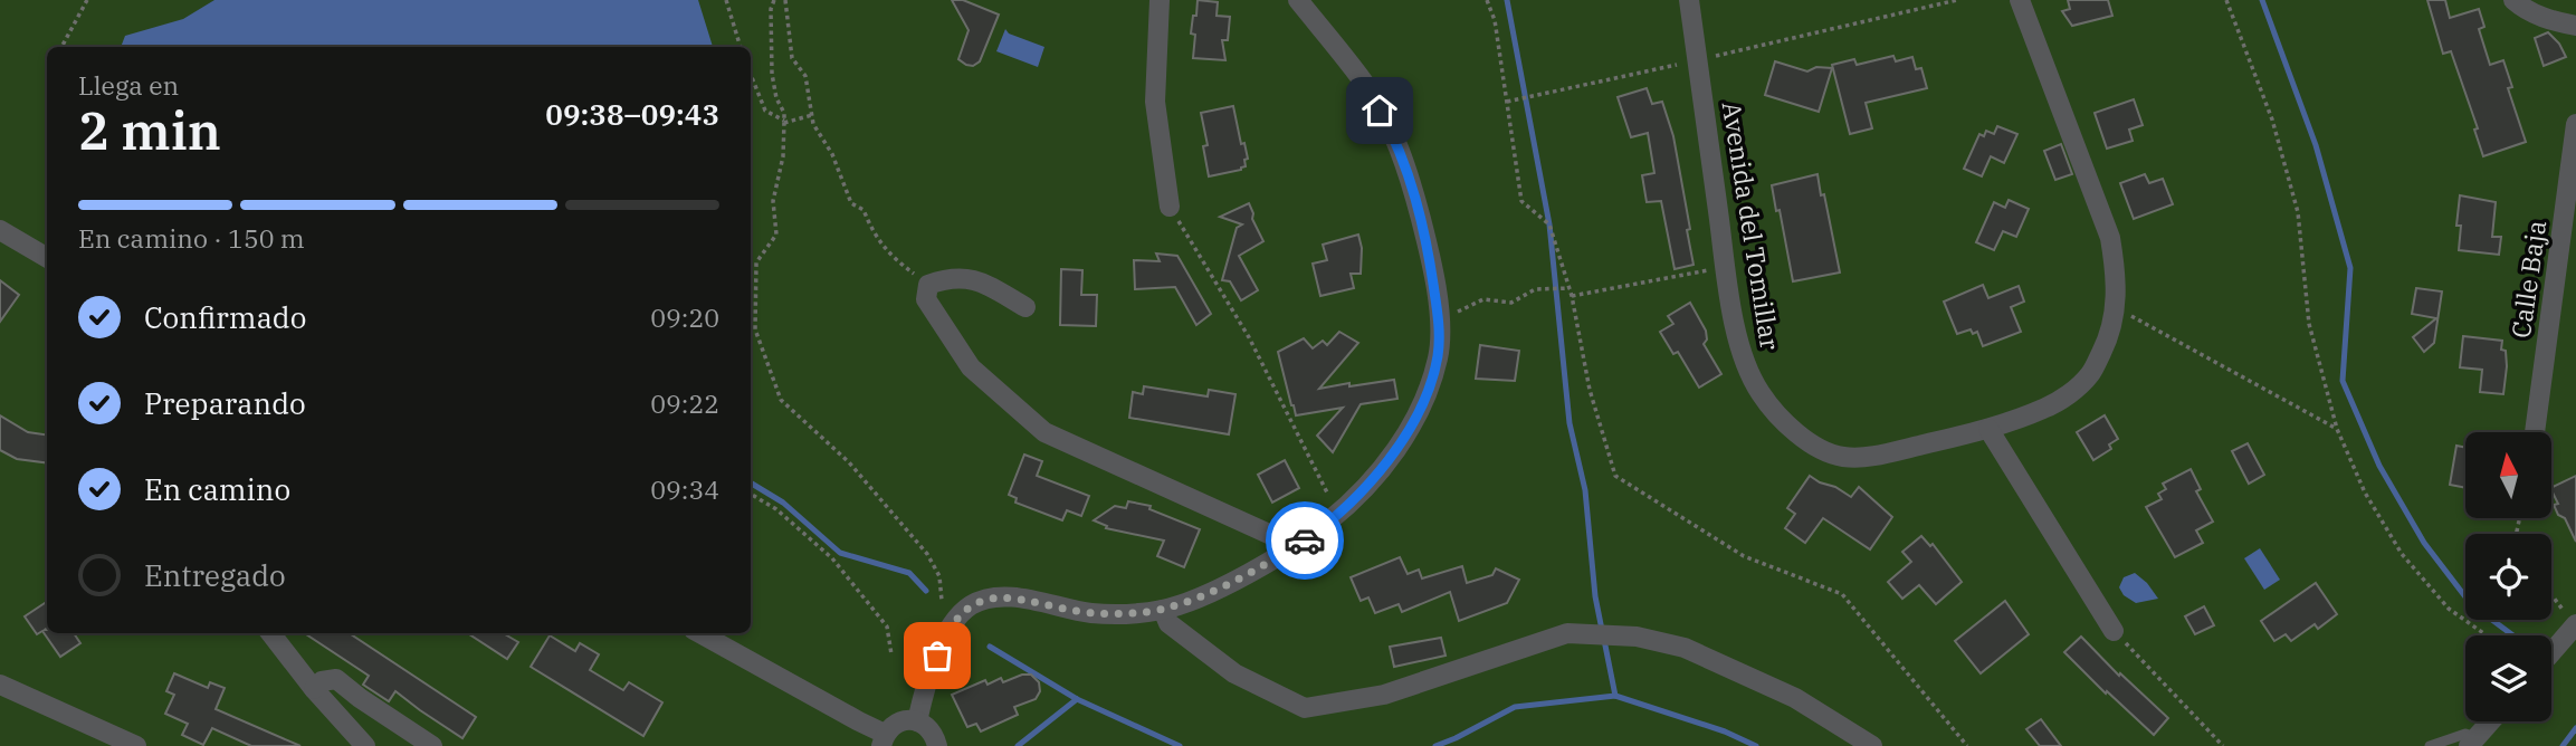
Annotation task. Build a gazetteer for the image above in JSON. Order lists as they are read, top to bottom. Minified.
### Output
{"streets":{"street":["Avenida del Tomillar","Calle Baja"]},"north":"top","page":{"heading":["2 min","Llega en","09:38–09:43"],"bar":"En camino · 150 m","list":[["Confirmado","09:20"],["Preparando","09:22"],["En camino","09:34"],"Entregado"]}}
